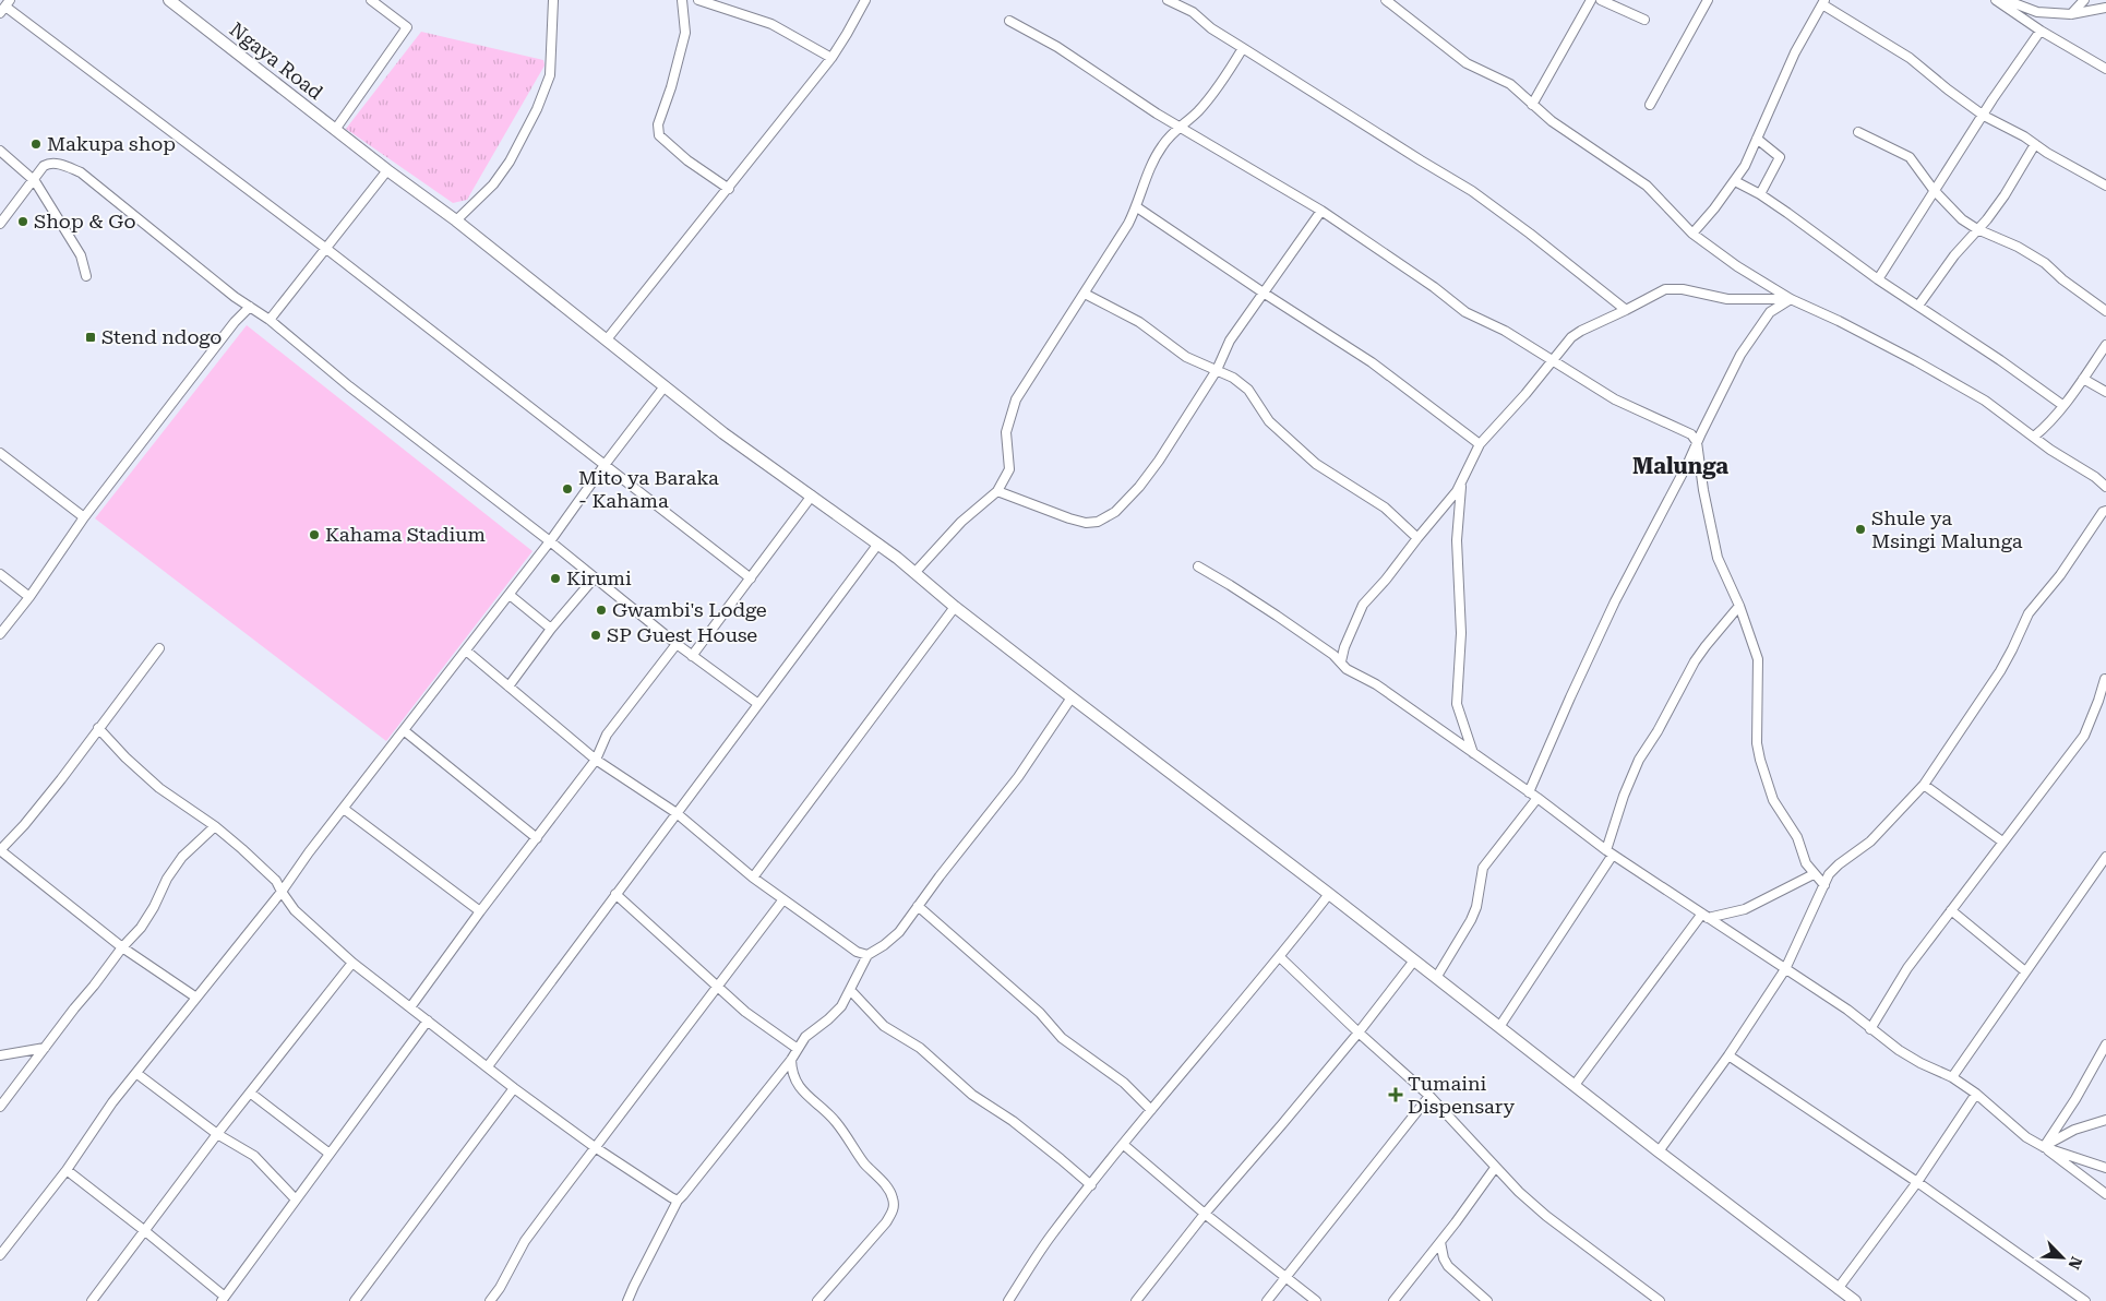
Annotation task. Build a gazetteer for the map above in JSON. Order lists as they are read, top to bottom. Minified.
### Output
{"streets":{"street":["Ngaya Road"]},"districts":["Malunga"],"places":{"other":["Makupa shop","Shop & Go","Mito ya Baraka - Kahama","Shule ya Msingi Malunga","Kahama Stadium","Kirumi","Gwambi's Lodge","SP Guest House"],"transit":["Stend ndogo"],"health":["Tumaini Dispensary"]},"north":"bottom right"}
